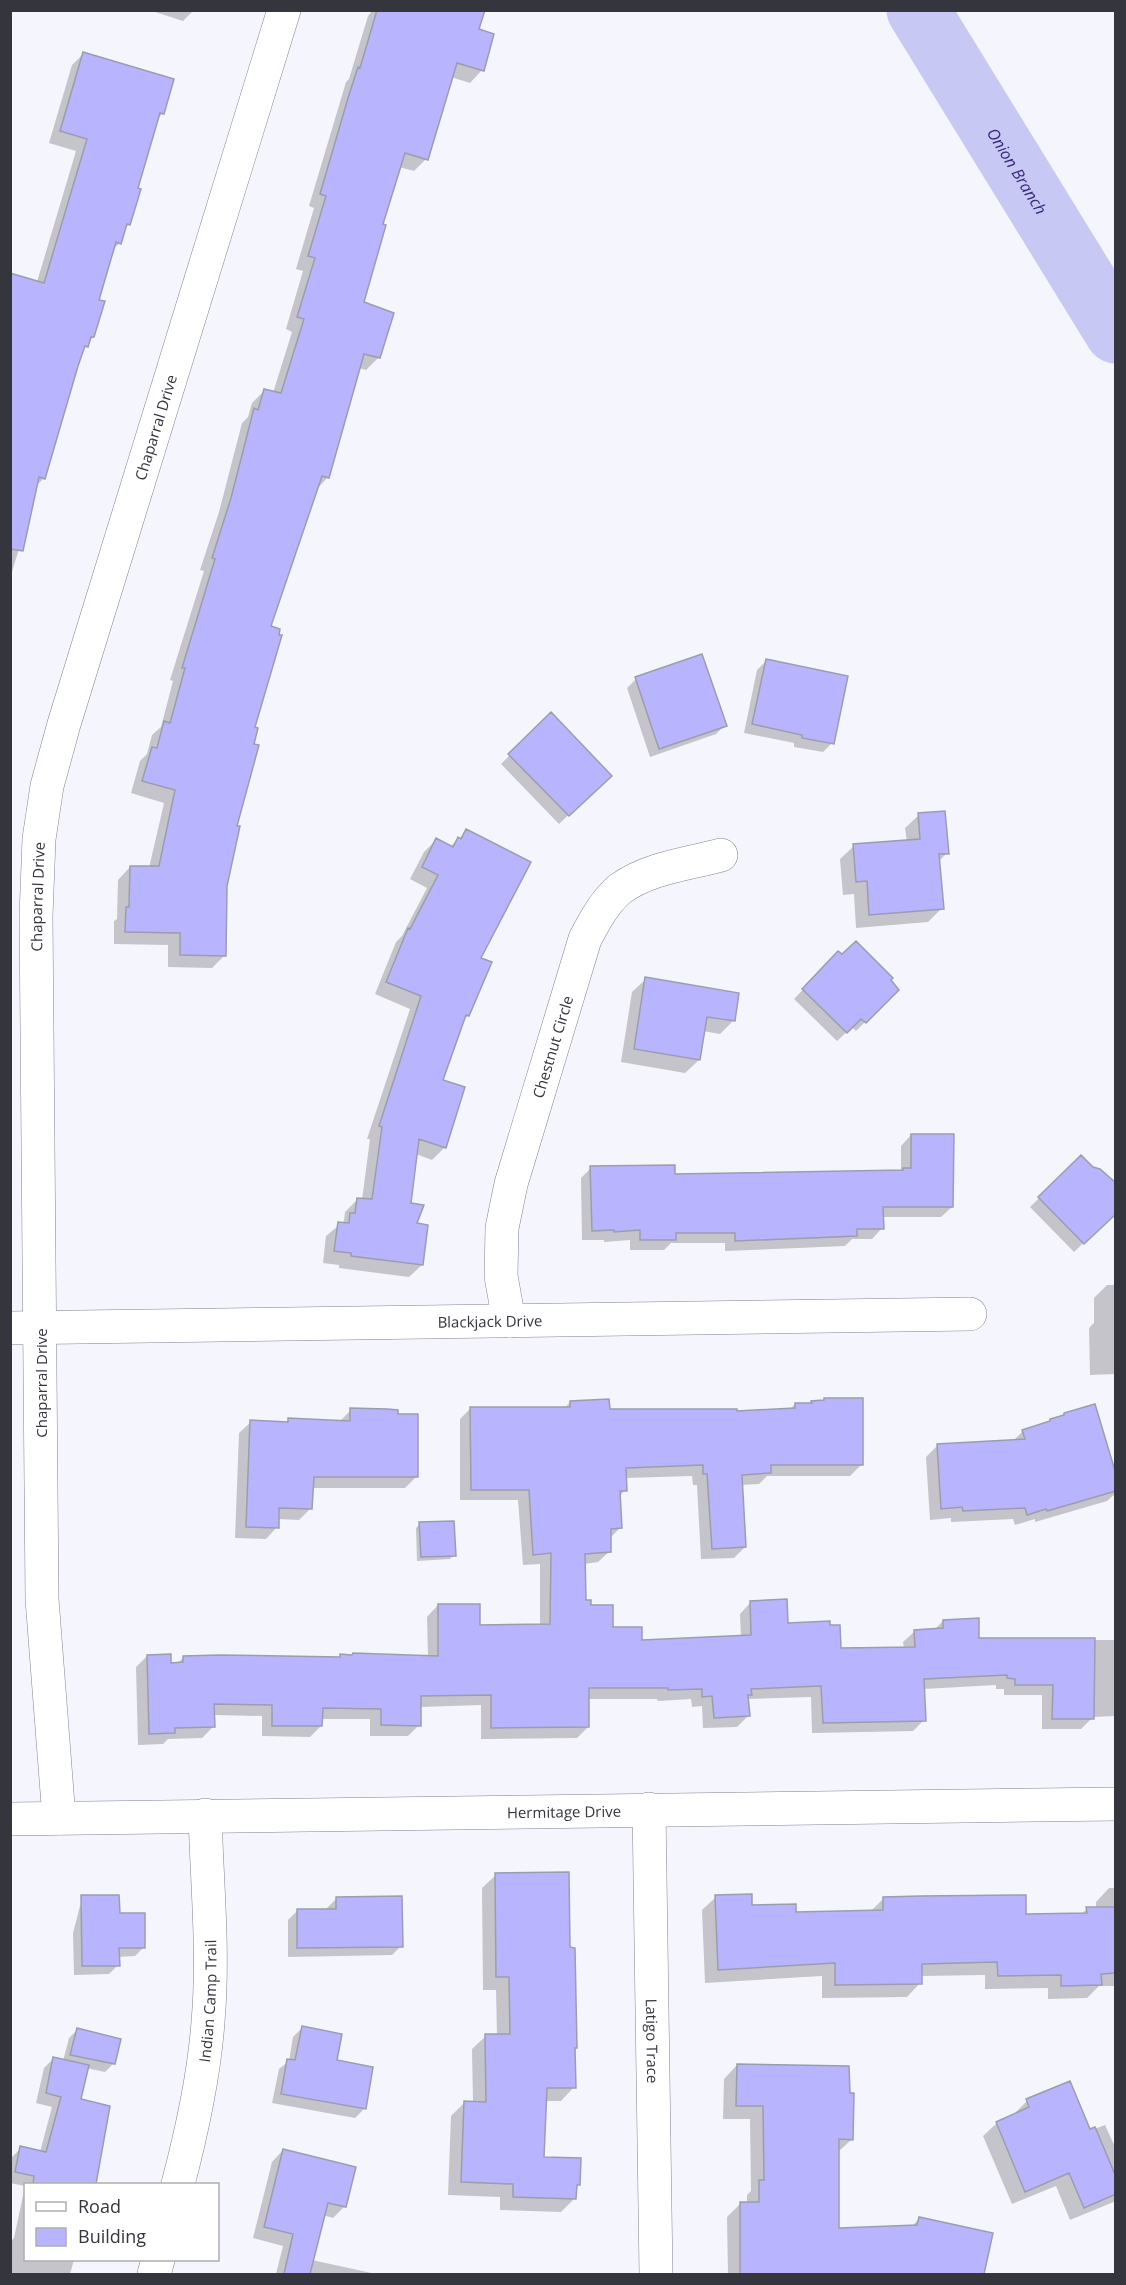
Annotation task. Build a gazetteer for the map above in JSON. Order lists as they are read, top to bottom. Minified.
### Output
{"streets":{"street":["Chaparral Drive","Chestnut Circle","Blackjack Drive","Hermitage Drive","Indian Camp Trail","Latigo Trace"]},"crossings":[["Chaparral Drive","Blackjack Drive"],["Chaparral Drive","Hermitage Drive"],["Chestnut Circle","Blackjack Drive"],["Hermitage Drive","Indian Camp Trail"],["Hermitage Drive","Latigo Trace"]],"water":["Onion Branch"],"legend":["Road","Building"]}
